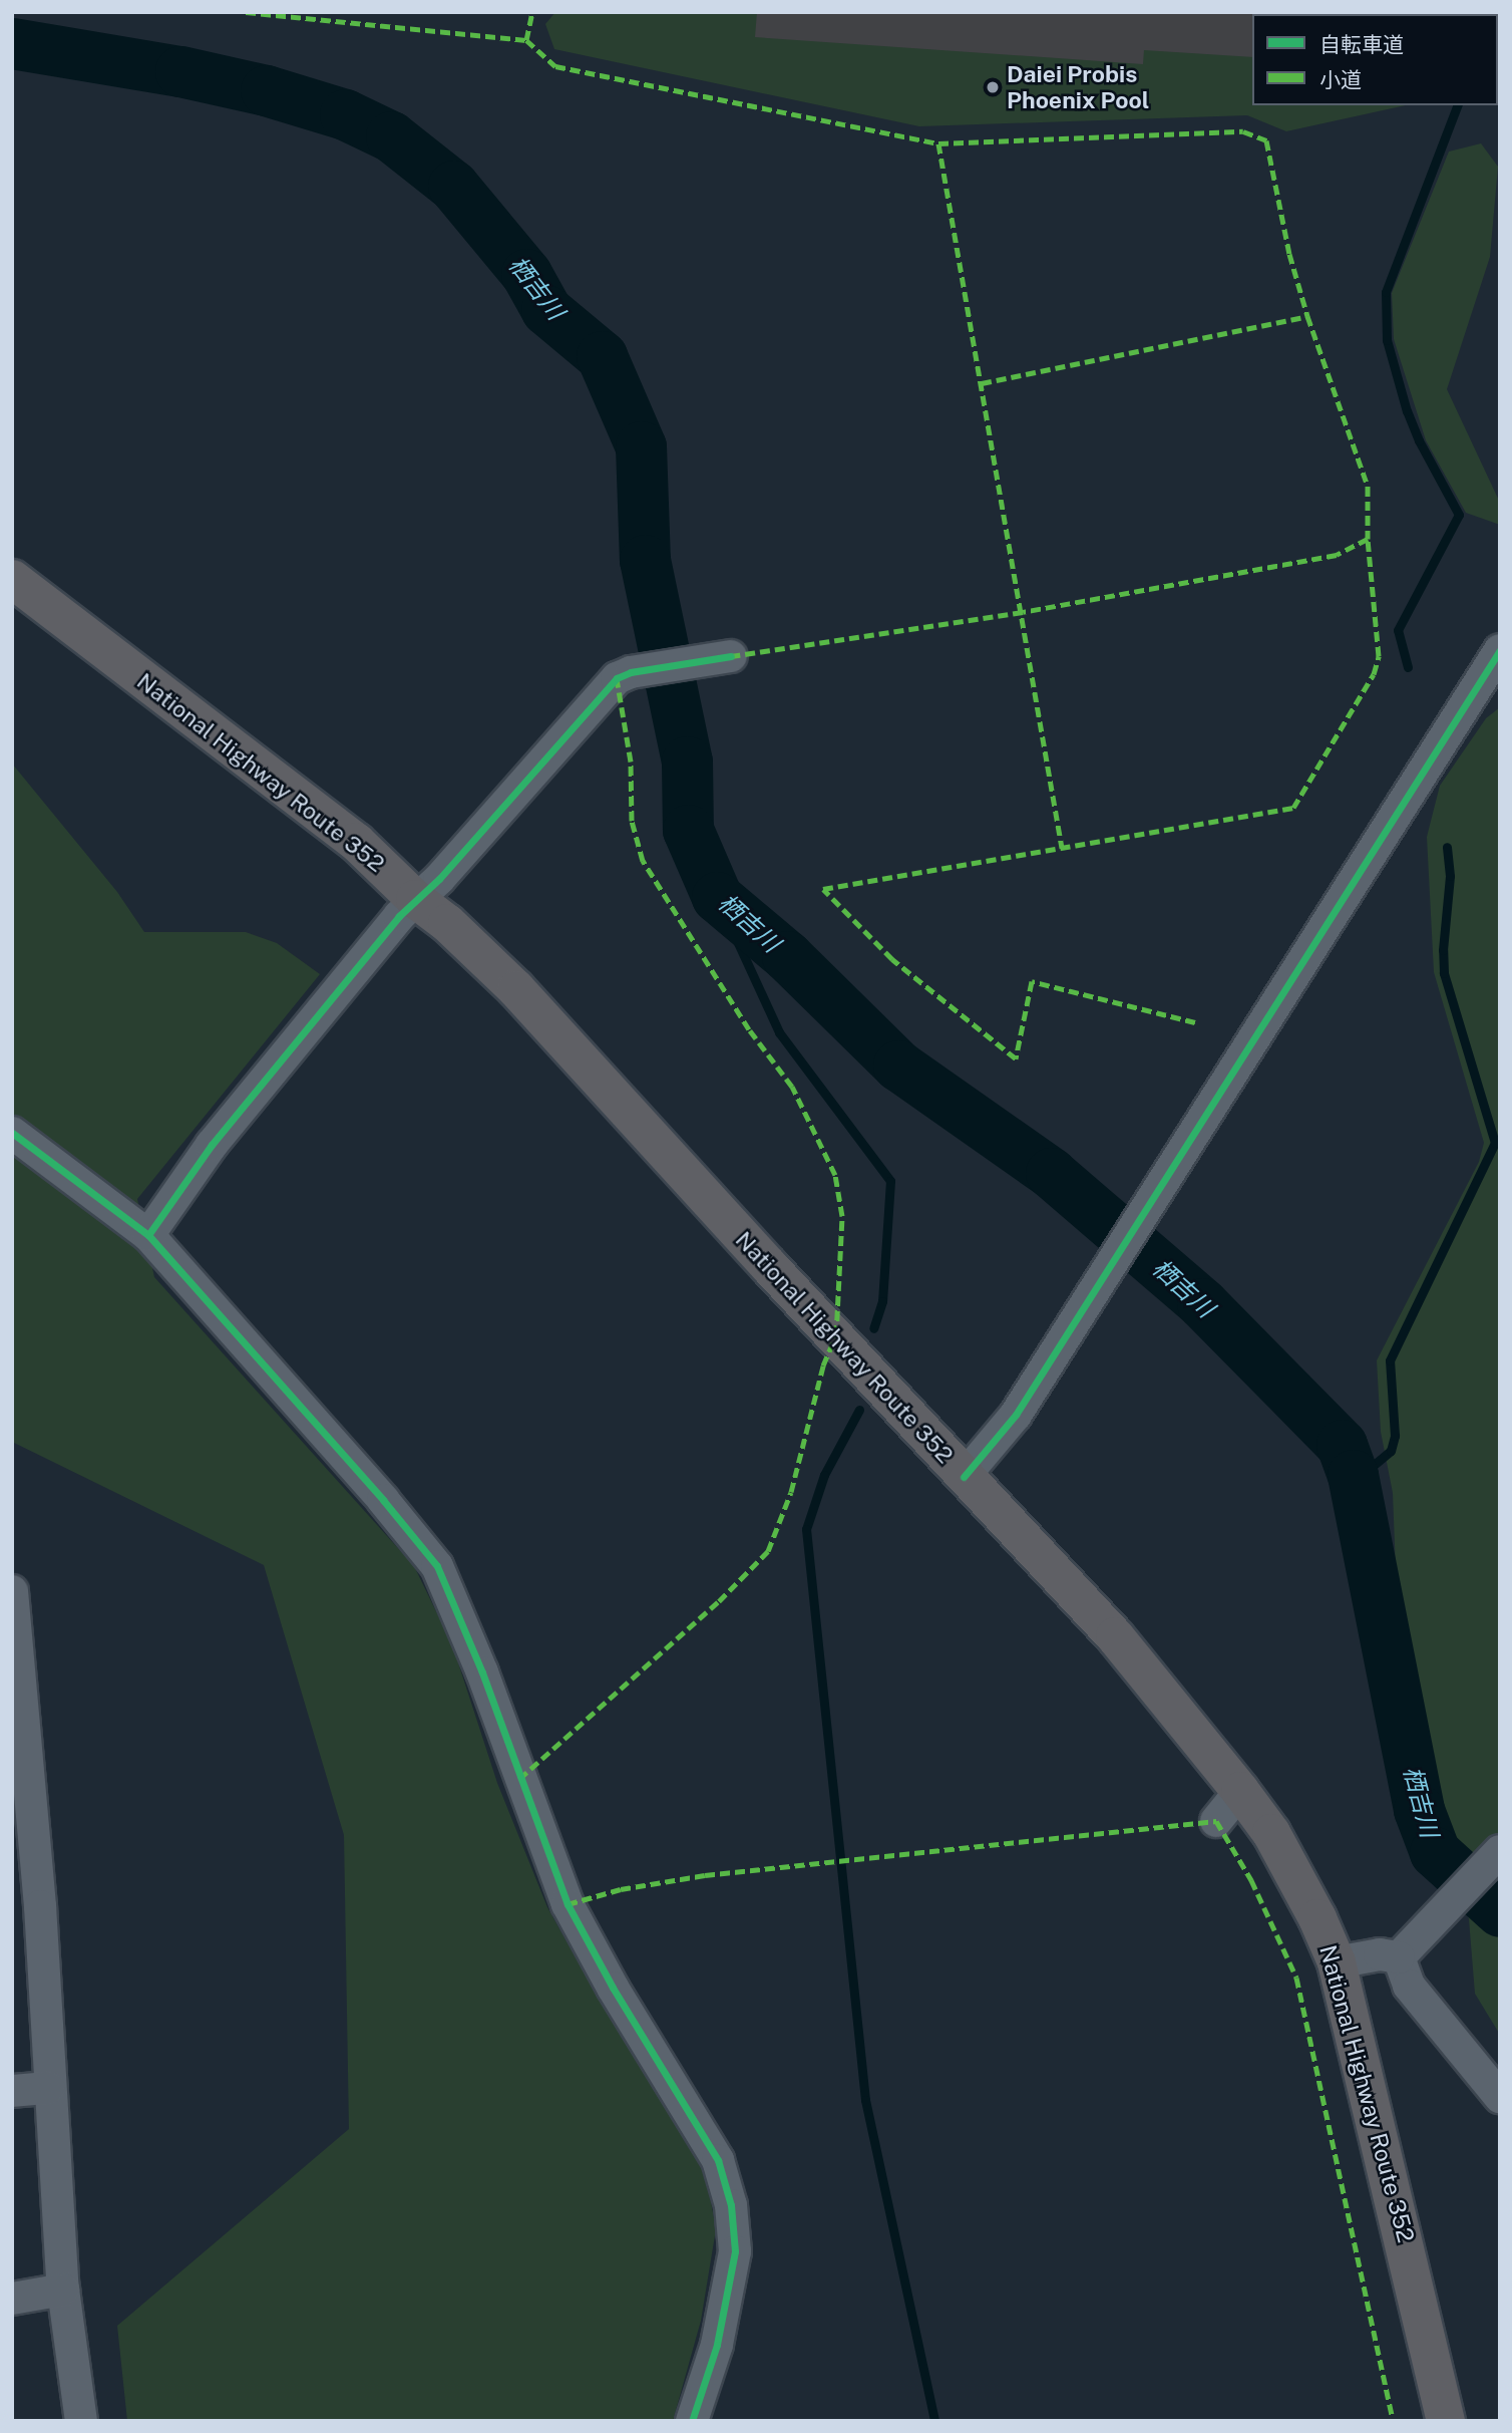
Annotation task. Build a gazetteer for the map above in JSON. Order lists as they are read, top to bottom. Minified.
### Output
{"streets":{"highway":["National Highway Route 352"]},"water":["栖吉川"],"places":["Daiei Probis Phoenix Pool"],"legend":["自転車道","小道"]}
